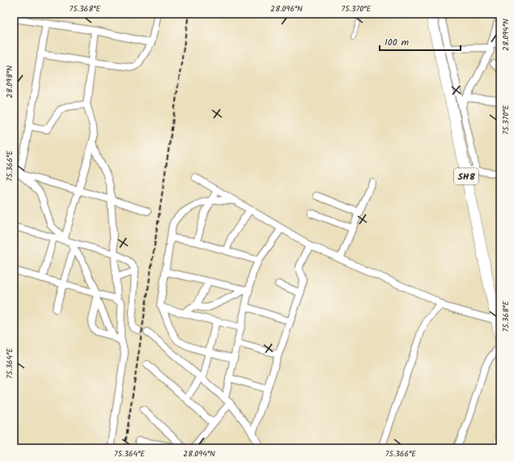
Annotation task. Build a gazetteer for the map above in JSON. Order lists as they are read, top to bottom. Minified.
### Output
{"streets":{"main road":["SH8"]},"scale_bar":"100 m","coordinates":["75.368°E","28.096°N","75.370°E","28.094°N","28.098°N","75.366°E","75.364°E"]}
